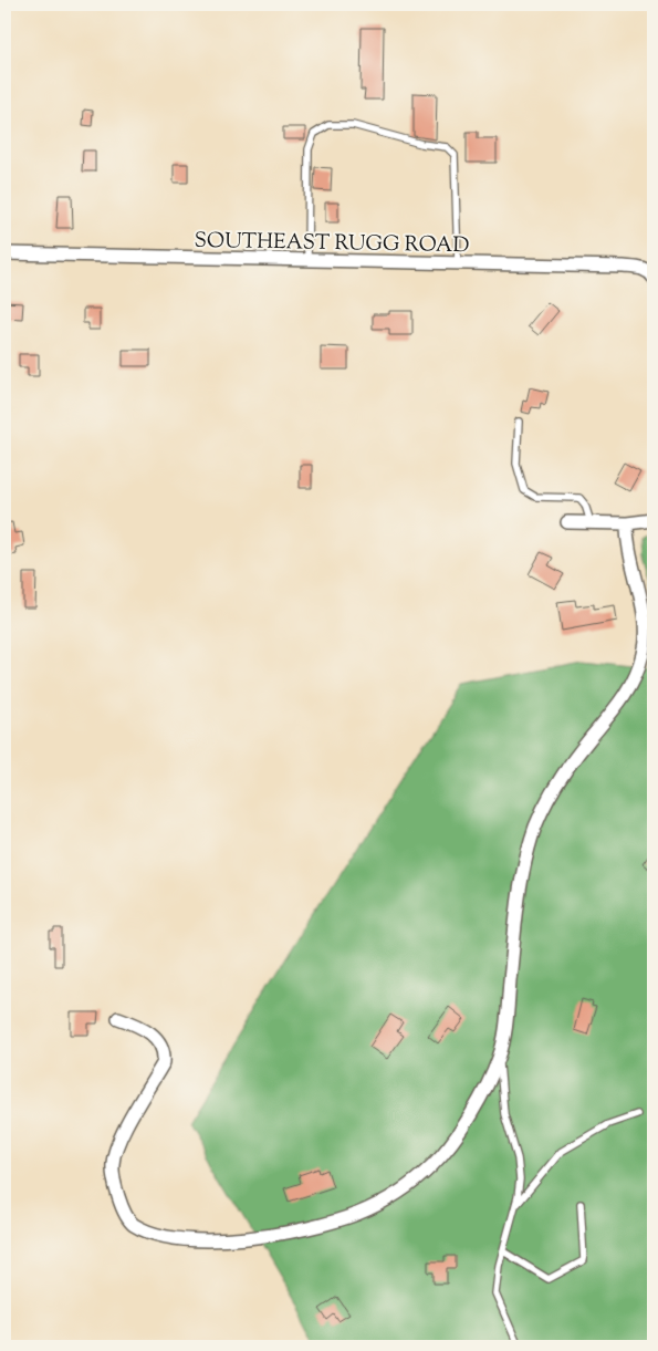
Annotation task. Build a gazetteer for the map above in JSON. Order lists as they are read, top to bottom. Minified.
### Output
{"streets":{"street":["SOUTHEAST RUGG ROAD"]}}
